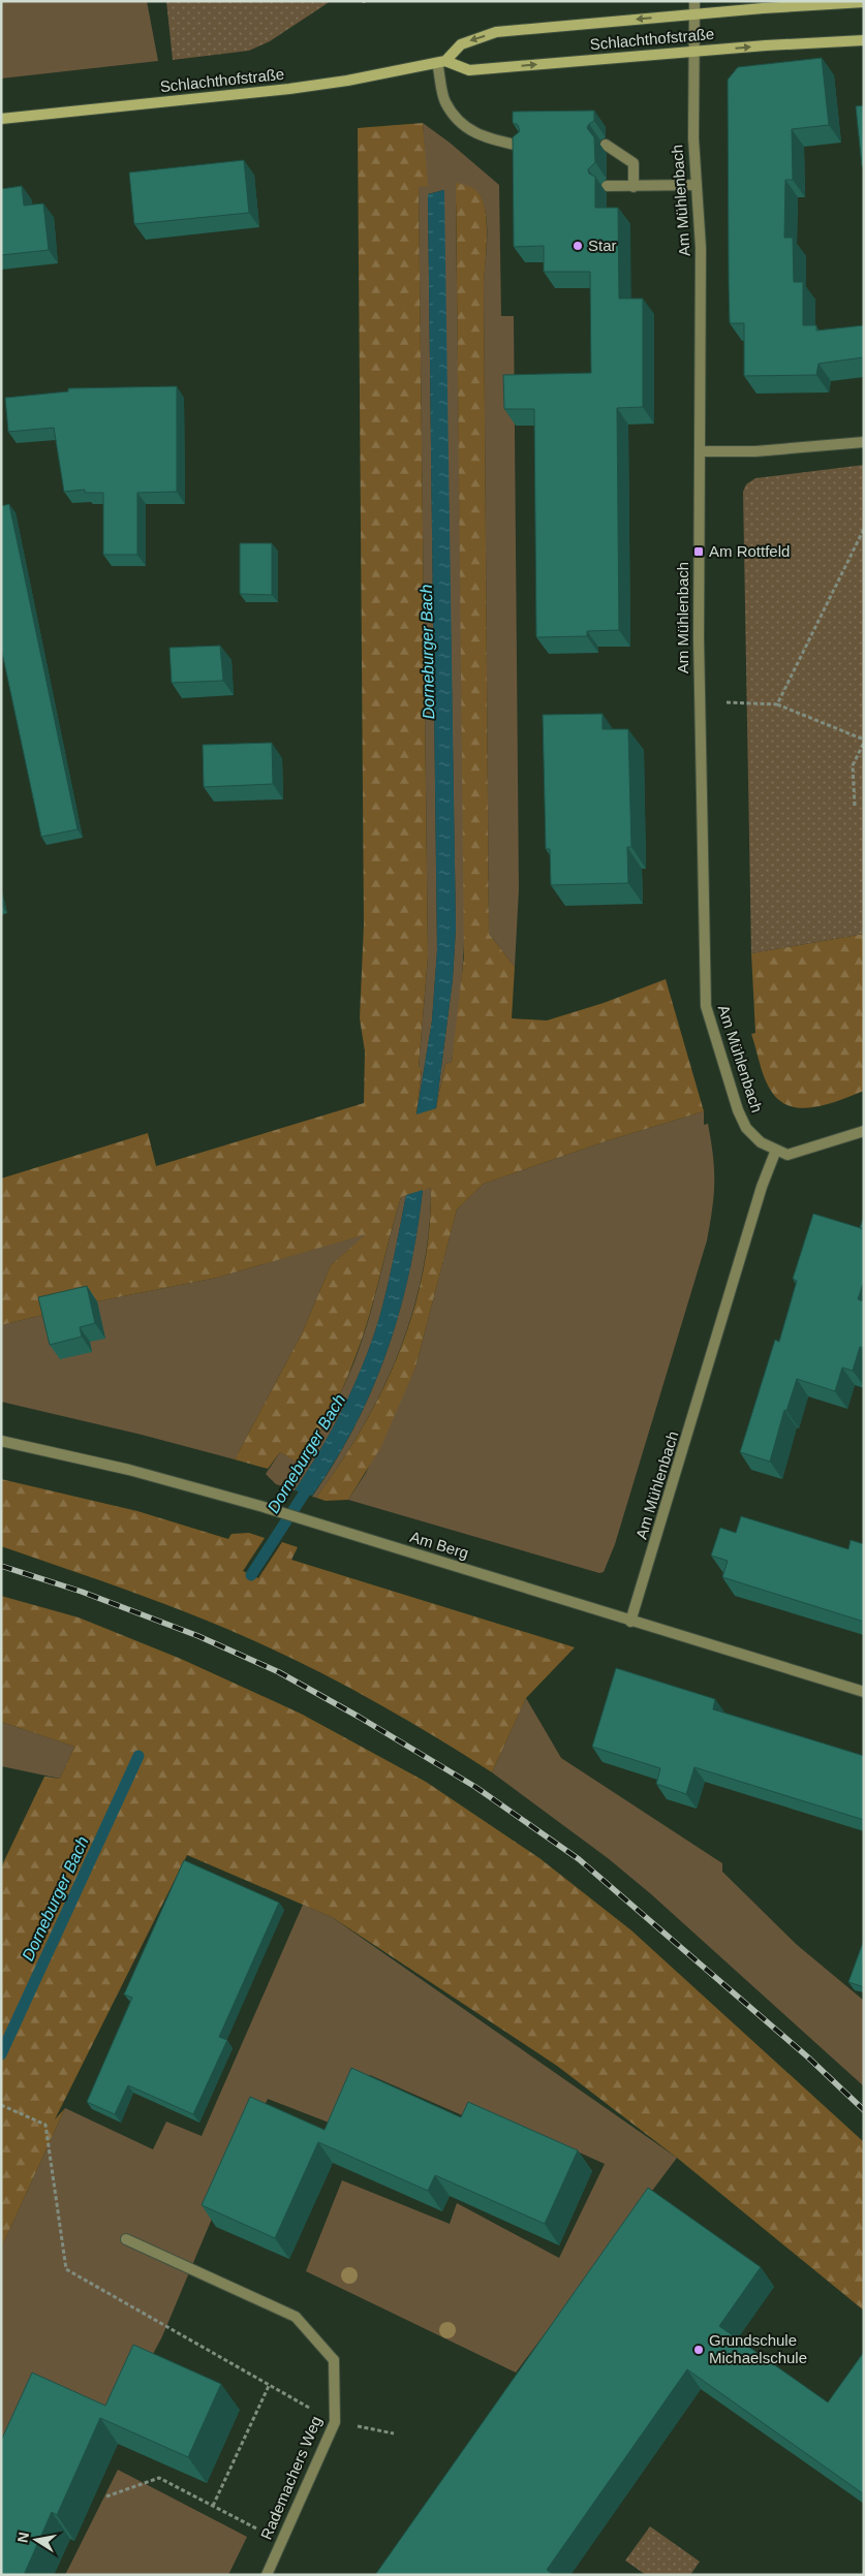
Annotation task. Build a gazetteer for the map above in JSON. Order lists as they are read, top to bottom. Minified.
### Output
{"streets":{"main road":["Schlachthofstraße"],"street":["Am Mühlenbach","Am Berg","Rademachers Weg"]},"crossings":[["Schlachthofstraße","Am Mühlenbach"],["Am Mühlenbach","Am Berg"]],"water":["Dorneburger Bach"],"places":{"other":["Star","Grundschule Michaelschule"],"transit":["Am Rottfeld"]},"north":"left"}
